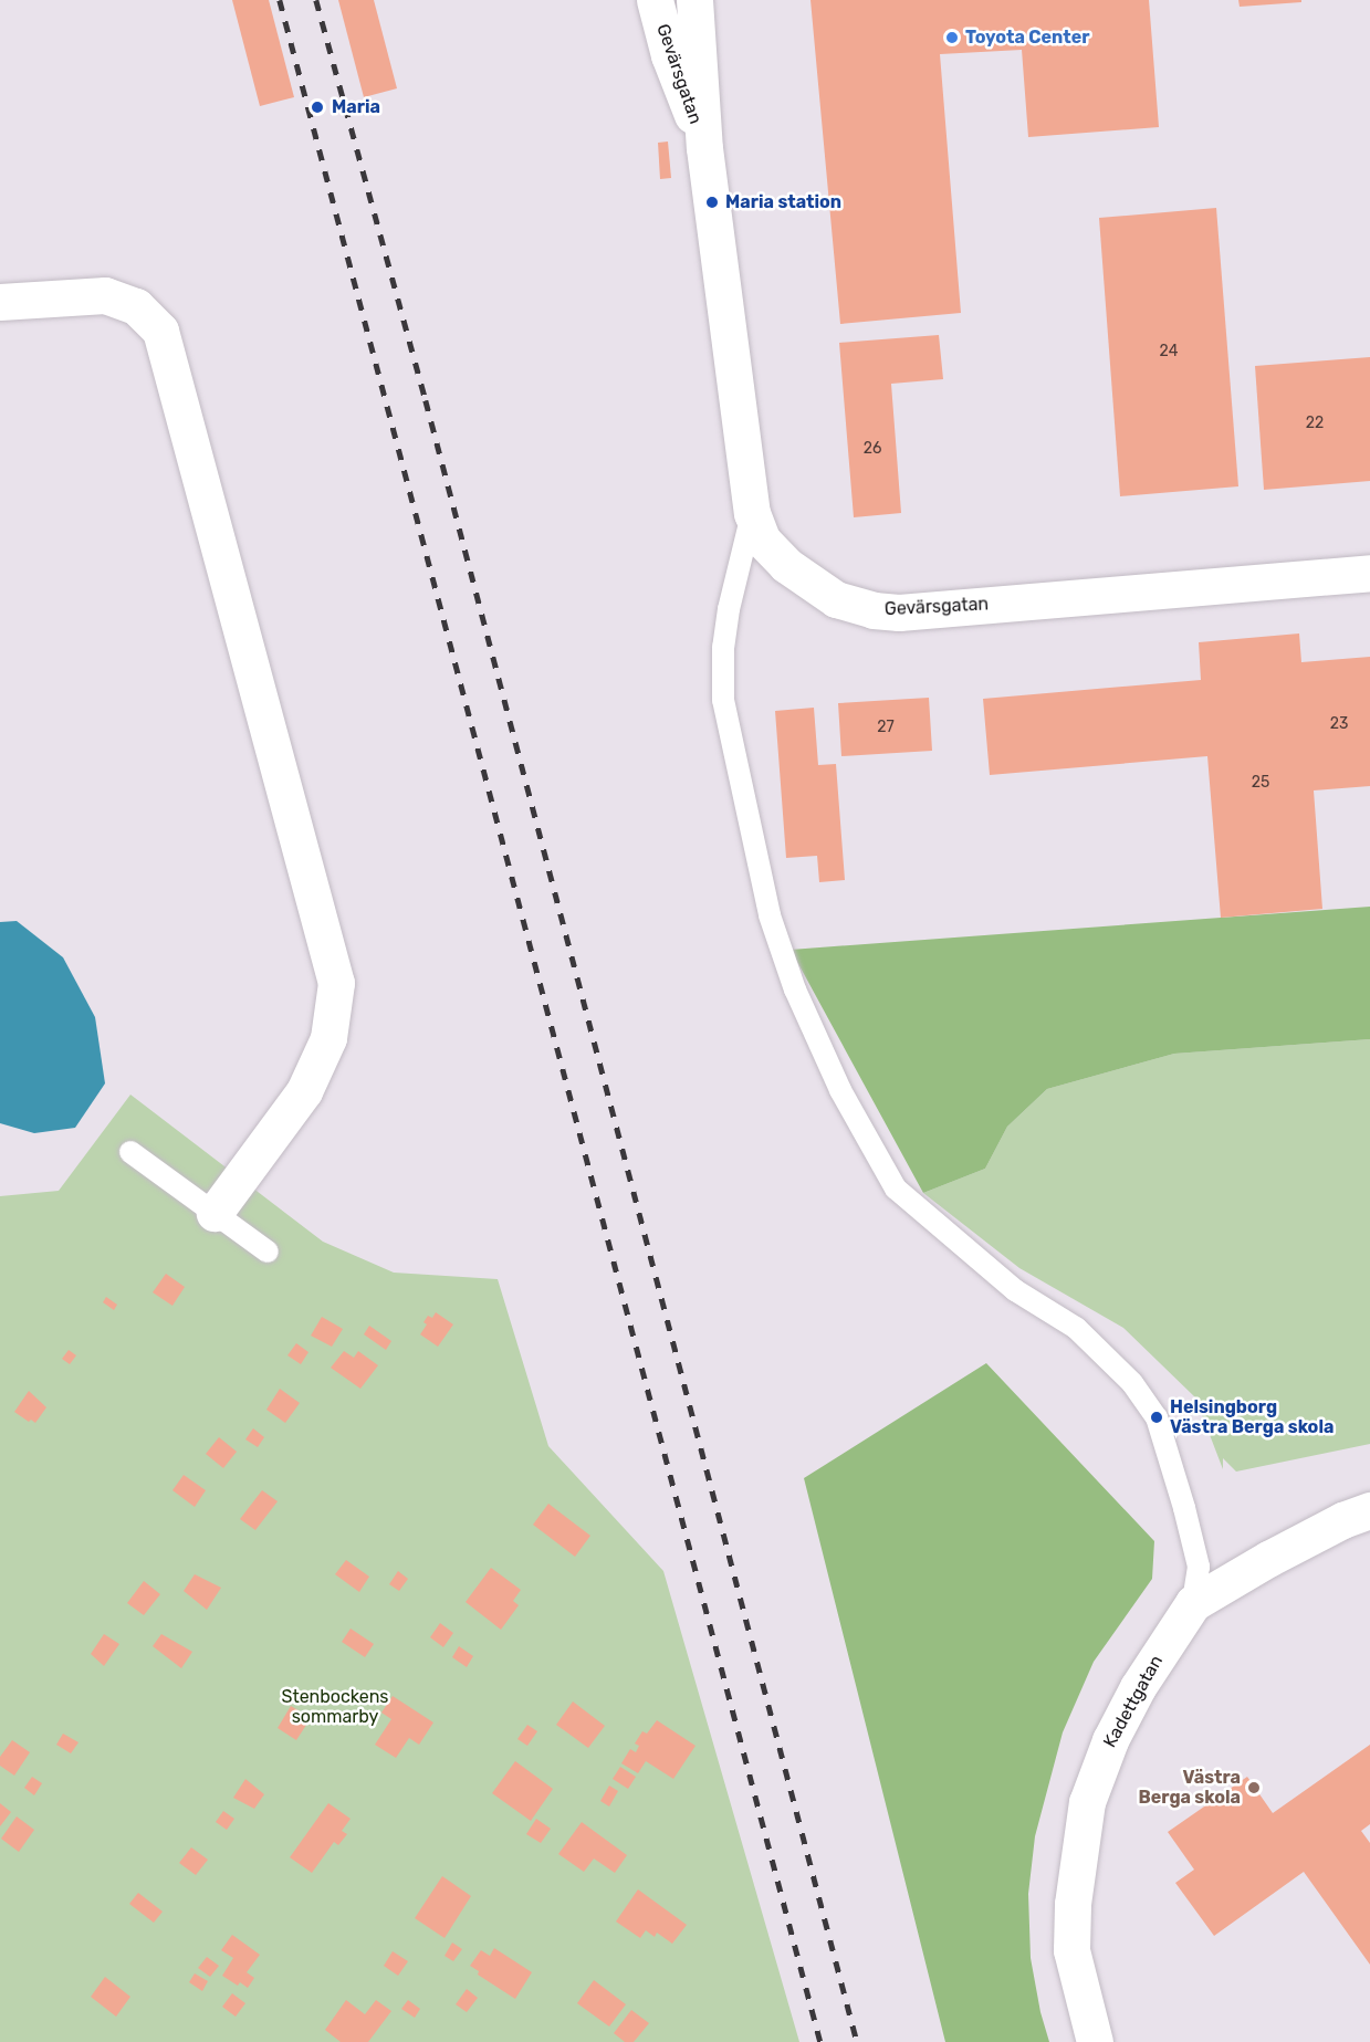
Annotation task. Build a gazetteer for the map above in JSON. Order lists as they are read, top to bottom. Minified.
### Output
{"streets":{"street":["Gevärsgatan","Kadettgatan"]},"parks":["Stenbockens sommarby"],"places":["Toyota Center","Maria","Maria station","Helsingborg Västra Berga skola","Västra Berga skola"],"house_numbers":["24","22","26","23","27","25"]}
